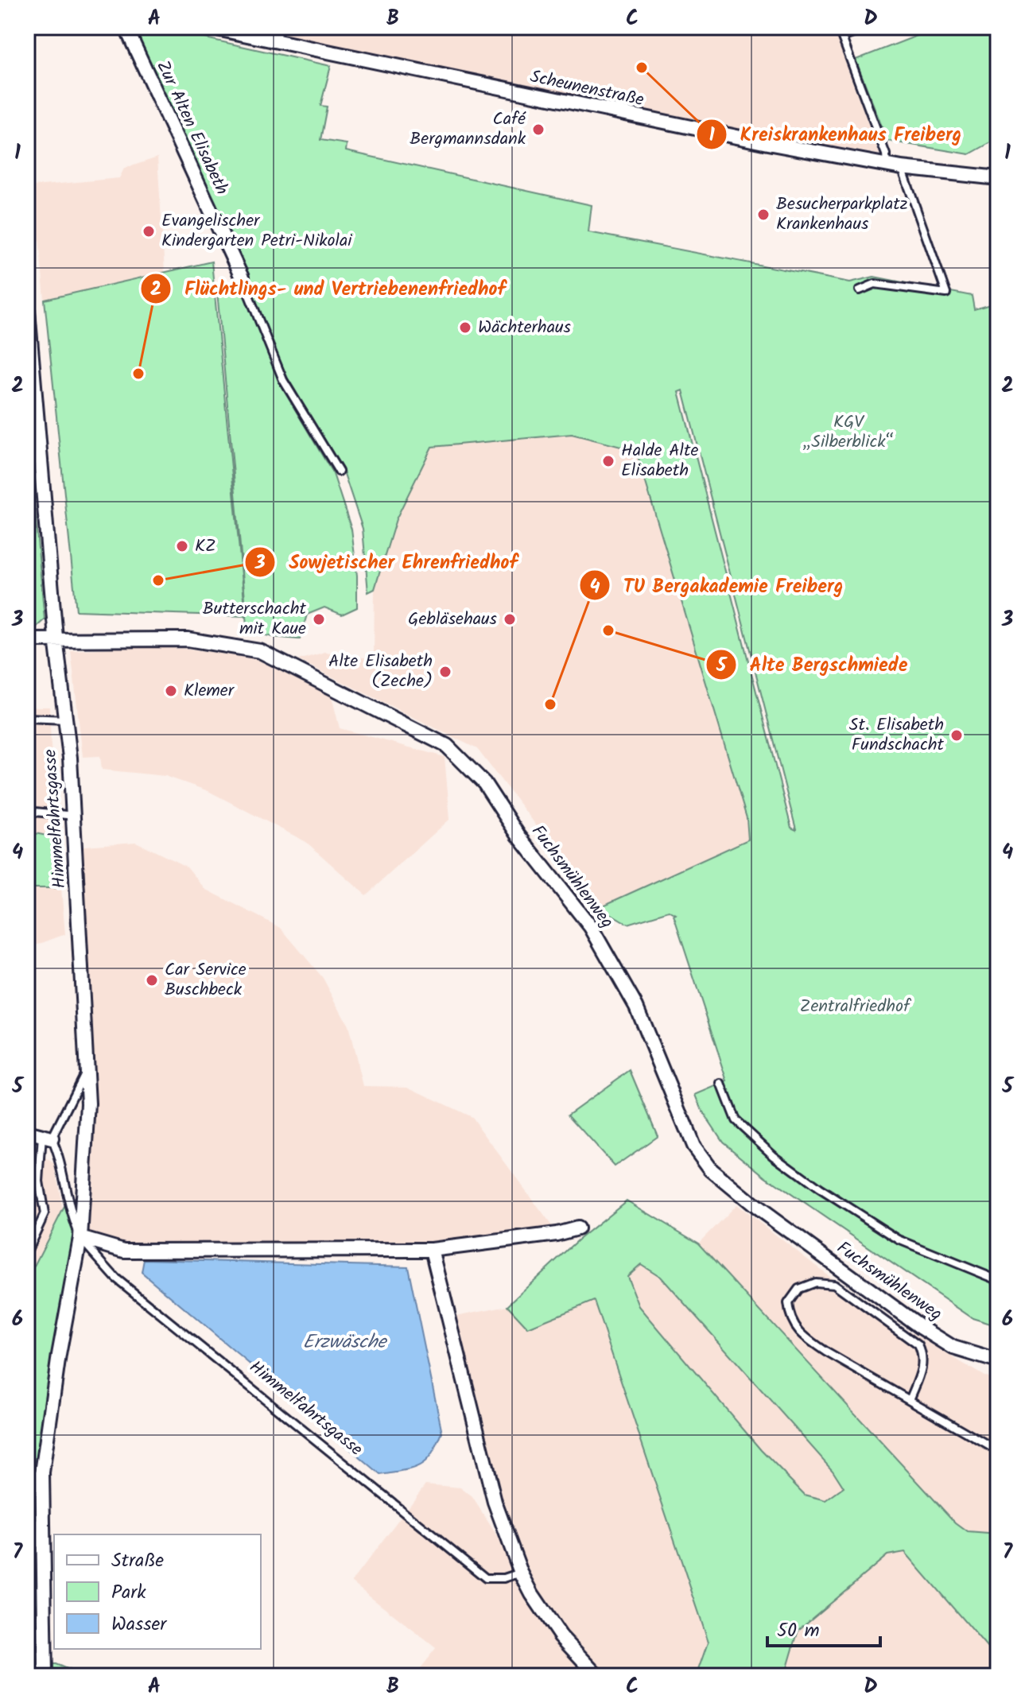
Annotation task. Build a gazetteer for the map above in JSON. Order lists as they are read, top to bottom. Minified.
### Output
{"streets":{"street":["Scheunenstraße","Zur Alten Elisabeth","Himmelfahrtsgasse","Fuchsmühlenweg"]},"crossings":[["Himmelfahrtsgasse","Fuchsmühlenweg"]],"water":["Erzwäsche"],"parks":["KGV „Silberblick“","Zentralfriedhof"],"places":["Kreiskrankenhaus Freiberg","Café Bergmannsdank","Besucherparkplatz Krankenhaus","Evangelischer Kindergarten Petri-Nikolai","Wächterhaus","Flüchtlings- und Vertriebenenfriedhof","Halde Alte Elisabeth","KZ","Sowjetischer Ehrenfriedhof","Butterschacht mit Kaue","Gebläsehaus","Alte Bergschmiede","Alte Elisabeth (Zeche)","Klemer","TU Bergakademie Freiberg","St. Elisabeth Fundschacht","Car Service Buschbeck"],"legend":["Straße","Park","Wasser"],"scale_bar":"50 m","grid":{"columns":["A","B","C","D"],"rows":["1","2","3","4","5","6","7"]}}
